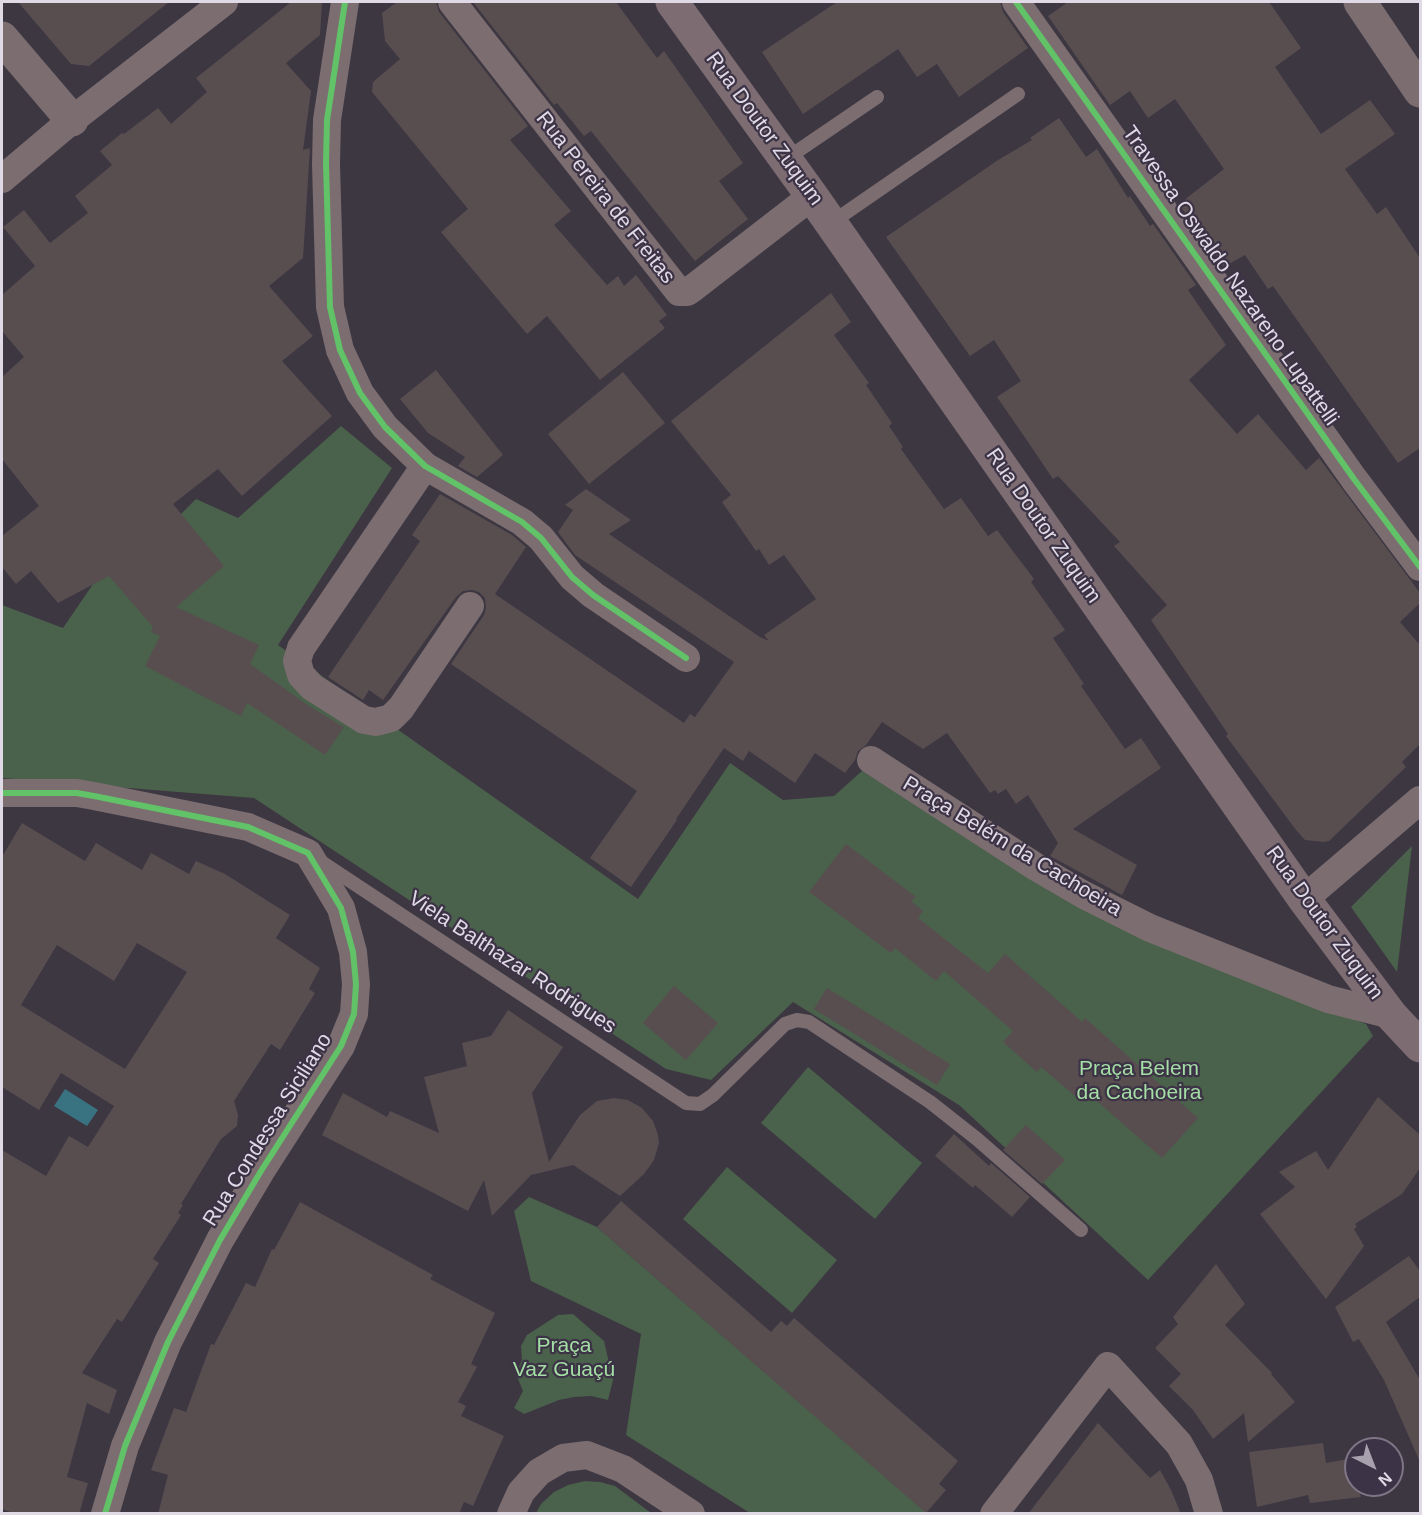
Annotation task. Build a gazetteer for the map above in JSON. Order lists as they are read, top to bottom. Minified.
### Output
{"streets":{"main road":["Rua Doutor Zuquim"],"street":["Rua Pereira de Freitas","Travessa Oswaldo Nazareno Lupattelli","Praça Belém da Cachoeira","Rua Condessa Siciliano"],"lane":["Viela Balthazar Rodrigues"]},"crossings":[["Rua Doutor Zuquim","Rua Pereira de Freitas"],["Rua Doutor Zuquim","Praça Belém da Cachoeira"],["Viela Balthazar Rodrigues","Rua Condessa Siciliano"]],"parks":["Praça Belem da Cachoeira","Praça Vaz Guaçú"],"north":"bottom right"}
